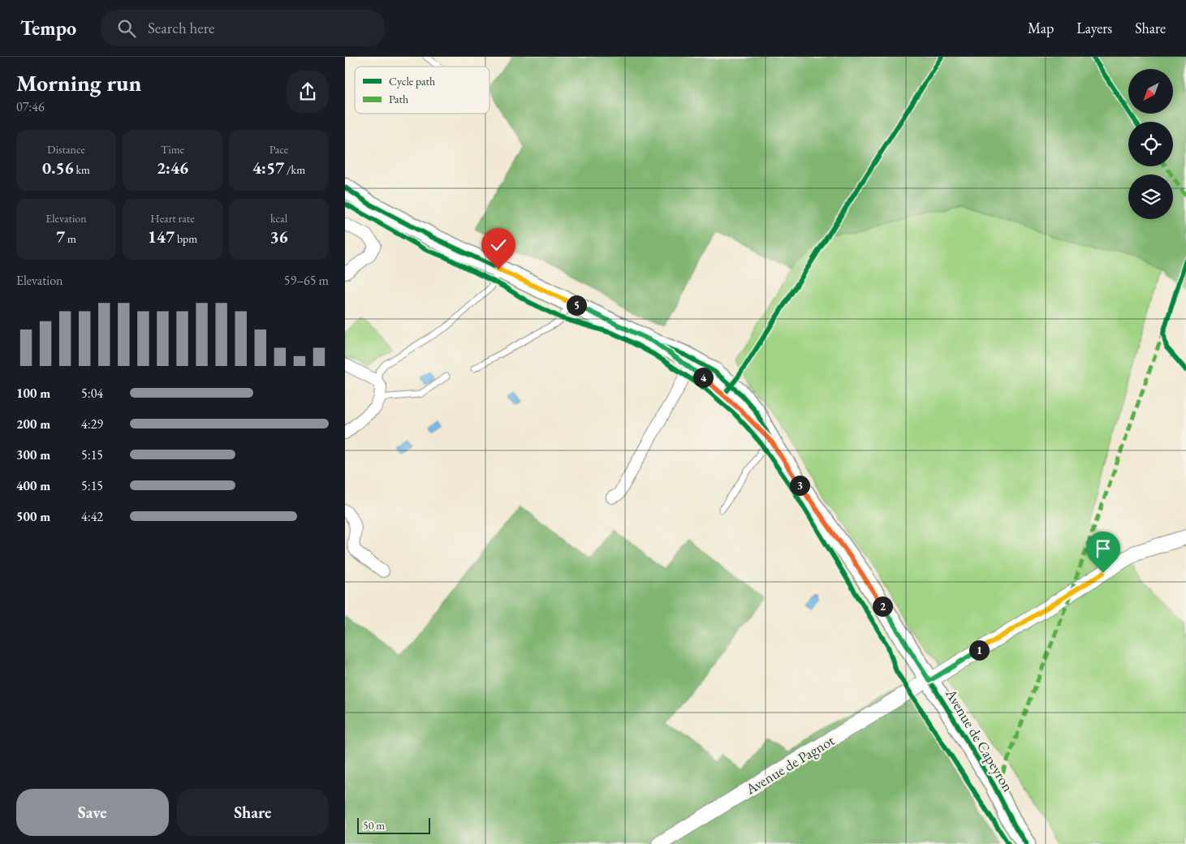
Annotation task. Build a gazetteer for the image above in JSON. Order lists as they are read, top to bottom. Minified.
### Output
{"streets":{"main road":["Avenue de Capeyron"],"street":["Avenue de Pagnot"]},"crossings":[["Avenue de Capeyron","Avenue de Pagnot"]],"legend":["Cycle path","Path"],"scale_bar":"50 m","north":"bottom left","page":{"header":"Tempo","search":"Search here","nav":["Map","Layers","Share"],"heading":["Morning run","07:46"],"stats":[["Distance","0.56 km"],["Time","2:46"],["Pace","4:57 /km"],["Elevation","7 m"],["Heart rate","147 bpm"],["kcal","36"]],"chart":["Elevation","59–65 m"],"pins":["5","4","3","2","1"],"list":[{"name":"100 m","note":"5:04"},{"name":"200 m","note":"4:29"},{"name":"300 m","note":"5:15"},{"name":"400 m","note":"5:15"},{"name":"500 m","note":"4:42"}],"buttons":["Save","Share"],"scale":"50 m"}}
